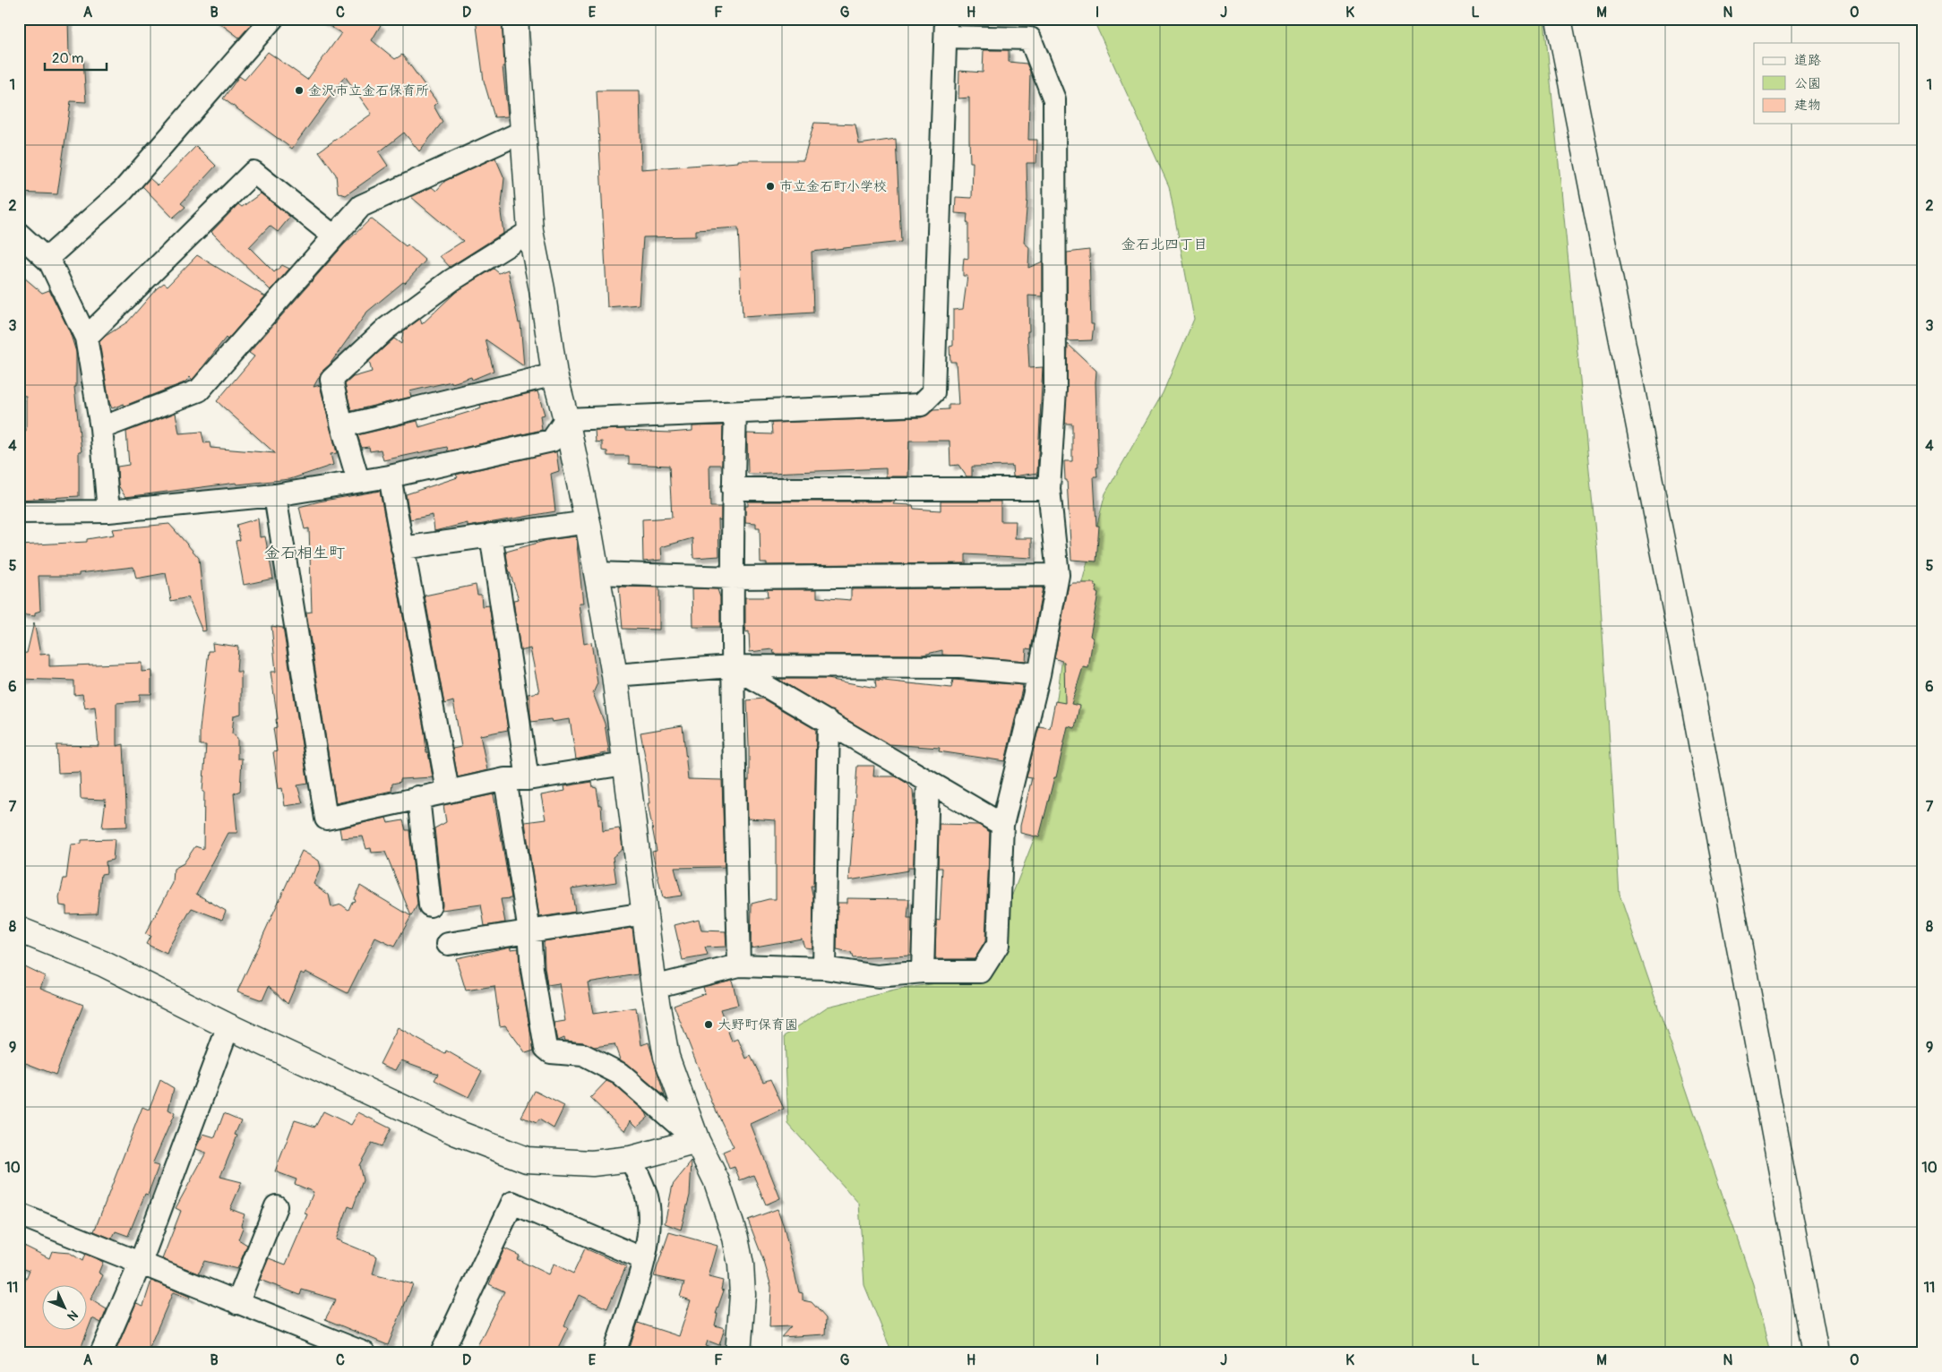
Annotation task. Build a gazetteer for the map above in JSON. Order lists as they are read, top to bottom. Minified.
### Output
{"districts":["金石北四丁目","金石相生町"],"places":["金沢市立金石保育所","市立金石町小学校","大野町保育園"],"legend":["道路","公園","建物"],"scale_bar":"20 m","north":"bottom right","grid":{"columns":["A","B","C","D","E","F","G","H","I","J","K","L","M","N","O"],"rows":["1","2","3","4","5","6","7","8","9","10","11"]}}
